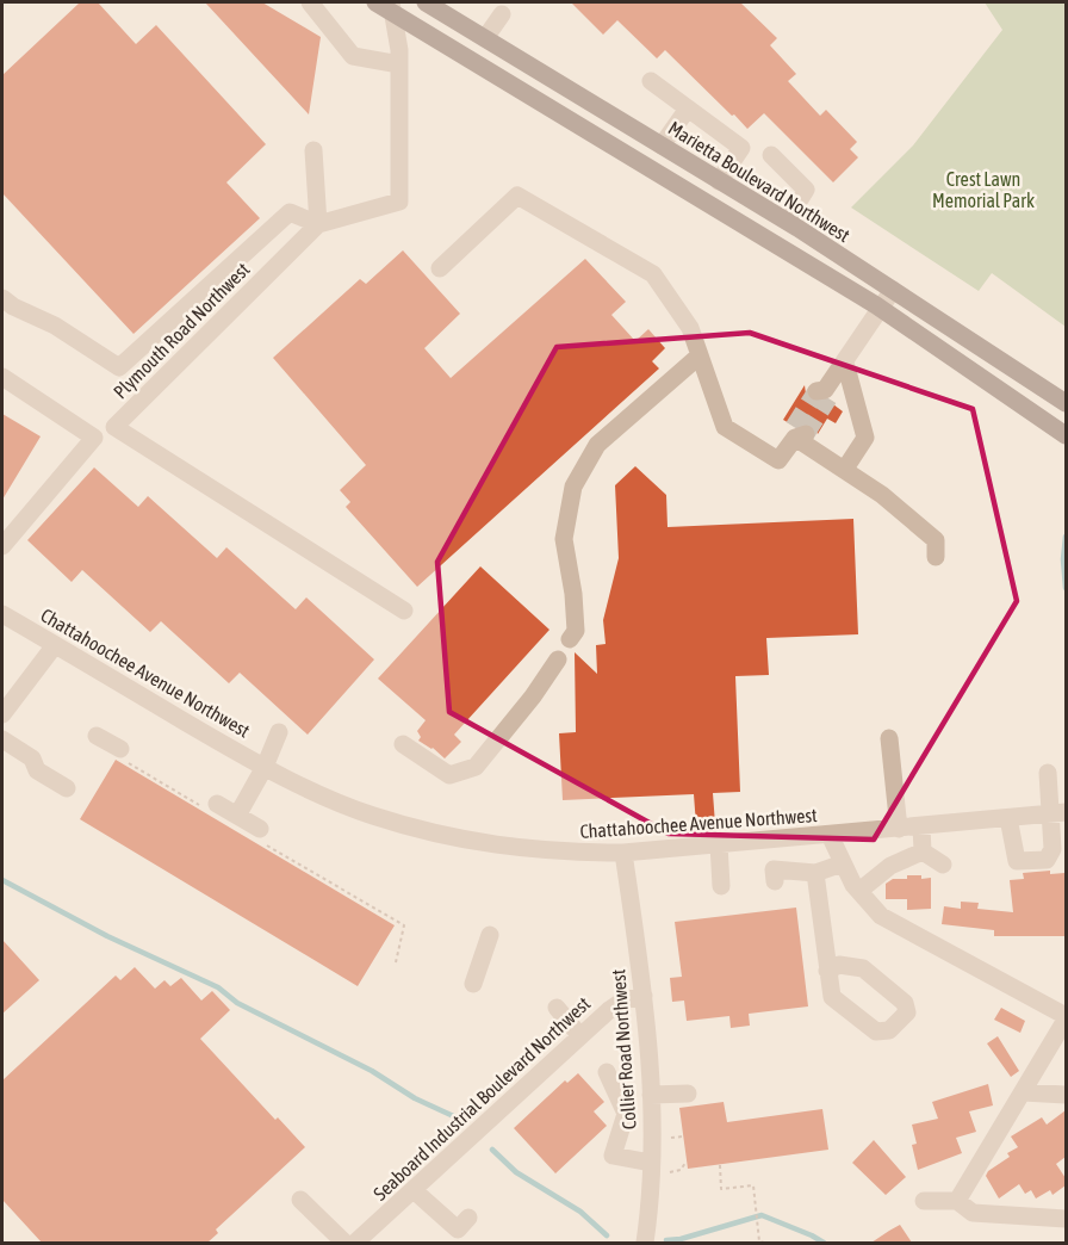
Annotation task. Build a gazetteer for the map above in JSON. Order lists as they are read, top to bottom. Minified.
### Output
{"streets":{"main road":["Marietta Boulevard Northwest"],"street":["Plymouth Road Northwest","Chattahoochee Avenue Northwest","Collier Road Northwest","Seaboard Industrial Boulevard Northwest"]},"crossings":[["Chattahoochee Avenue Northwest","Collier Road Northwest"],["Collier Road Northwest","Seaboard Industrial Boulevard Northwest"]],"parks":["Crest Lawn Memorial Park"]}
